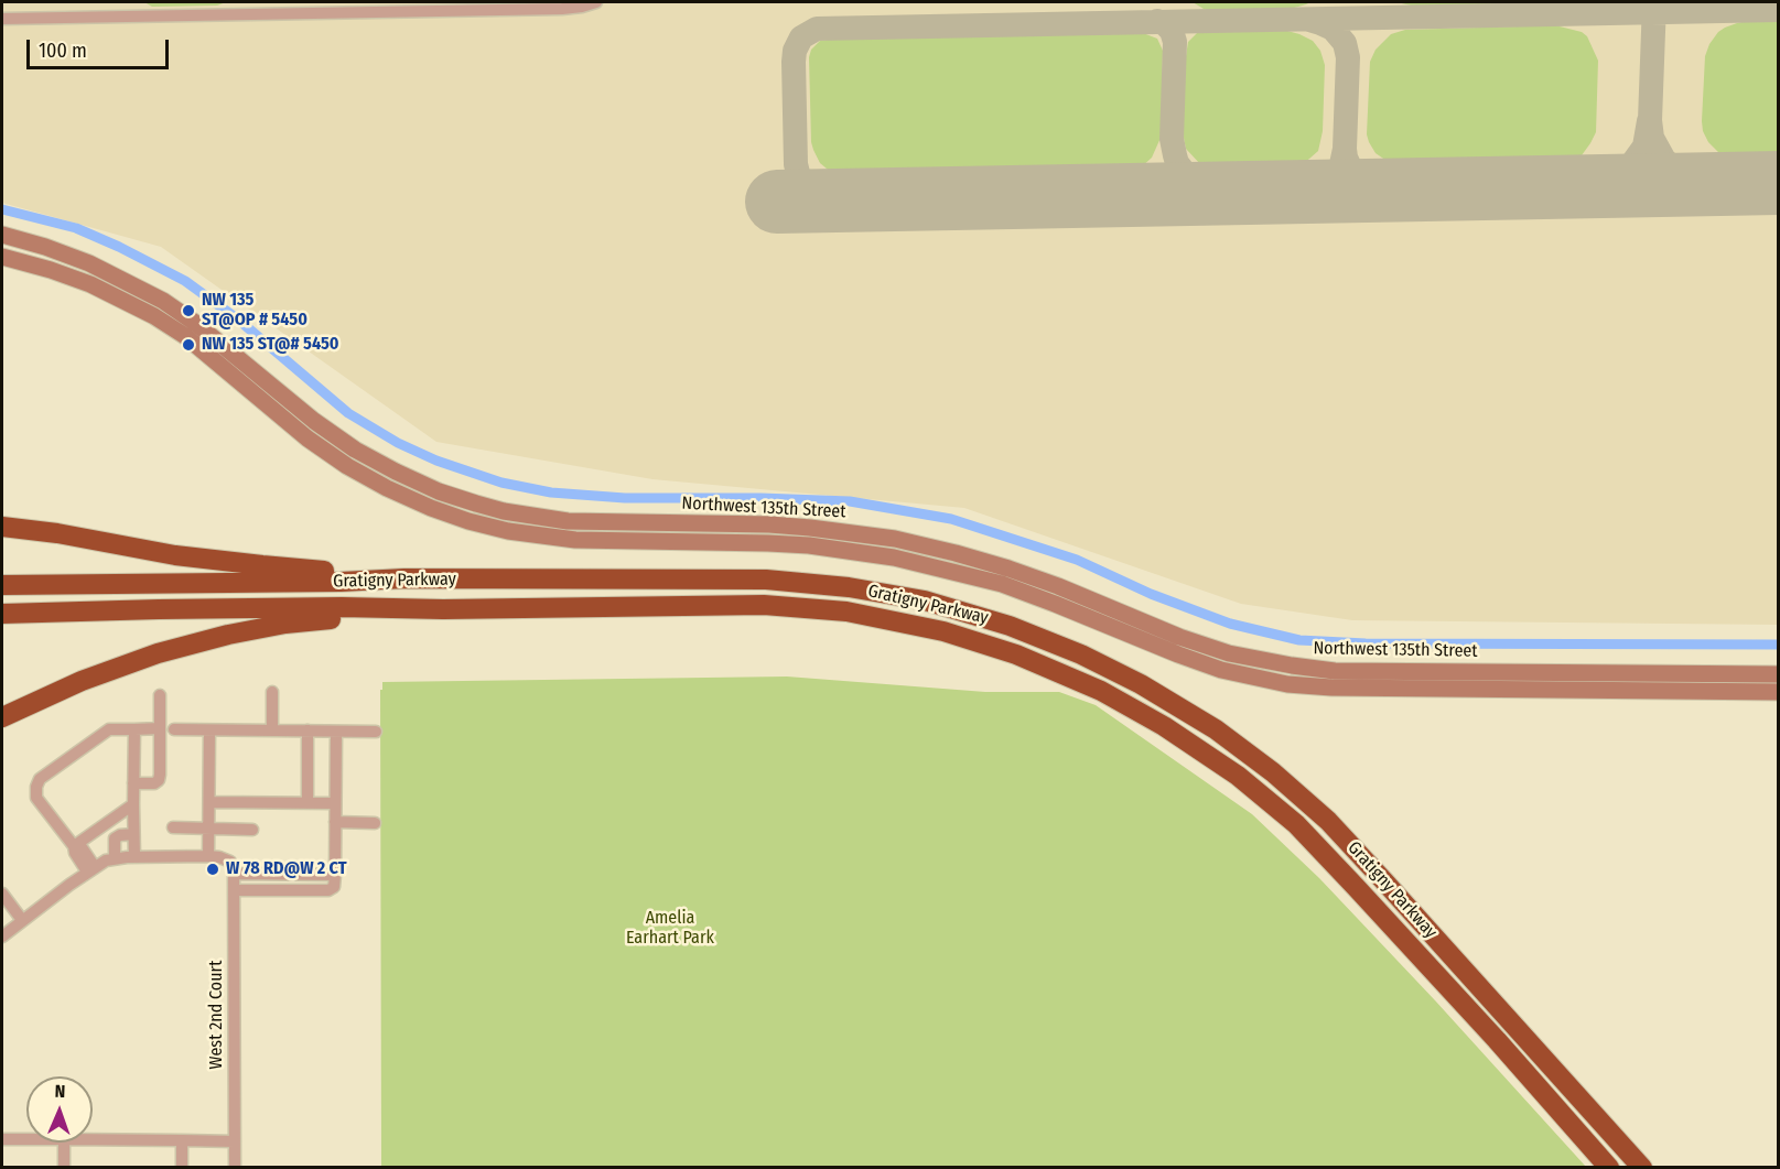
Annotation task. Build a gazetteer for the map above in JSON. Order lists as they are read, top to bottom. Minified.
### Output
{"streets":{"highway":["Gratigny Parkway"],"main road":["Northwest 135th Street"],"street":["West 2nd Court"]},"parks":["Amelia Earhart Park"],"places":["NW 135 ST@OP # 5450","NW 135 ST@# 5450","W 78 RD@W 2 CT"],"scale_bar":"100 m","north":"top"}
